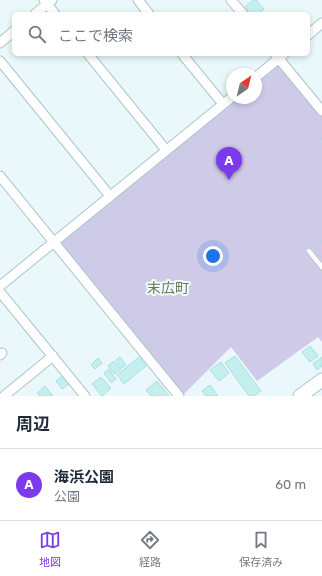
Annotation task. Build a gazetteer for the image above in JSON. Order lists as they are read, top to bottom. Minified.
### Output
{"districts":["末広町"],"north":"top right","page":{"search":"ここで検索","pins":"A","heading":"周辺","list":[{"mark":"A","name":"海浜公園","note":"公園","value":"60 m"}],"nav":["地図","経路","保存済み"]}}
